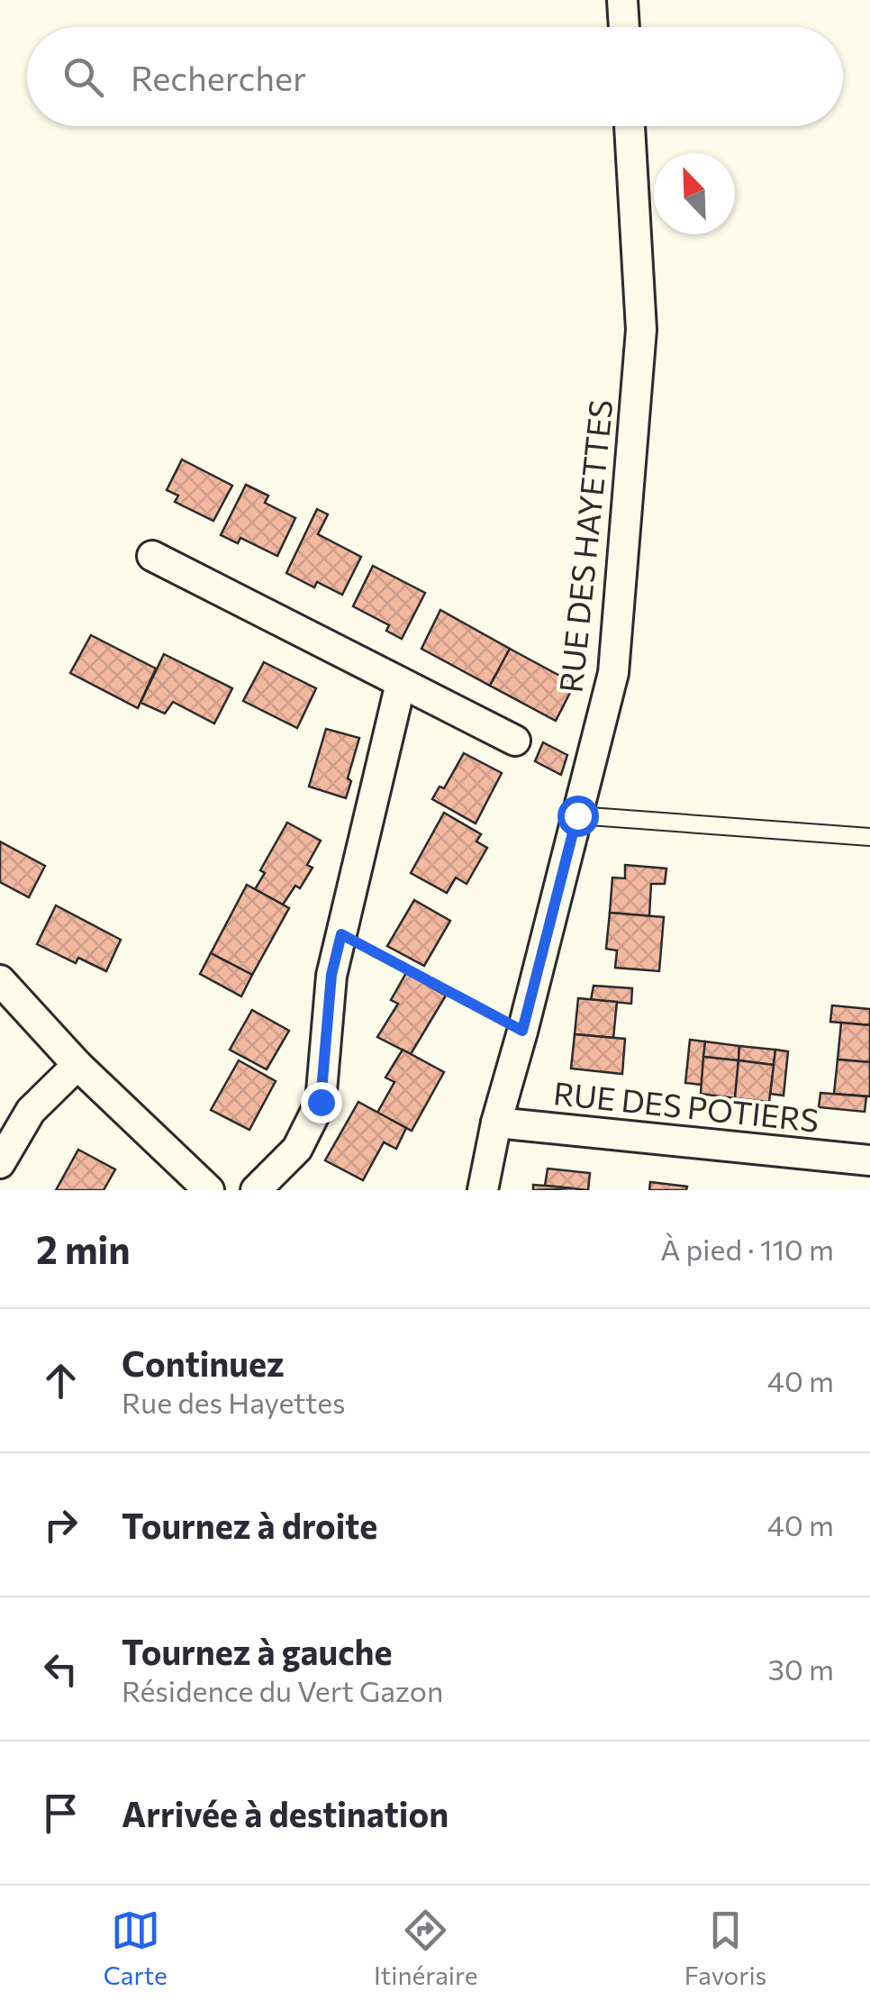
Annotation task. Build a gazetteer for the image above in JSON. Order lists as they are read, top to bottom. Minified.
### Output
{"streets":{"street":["RUE DES HAYETTES","RUE DES POTIERS"]},"crossings":[["RUE DES HAYETTES","RUE DES POTIERS"]],"north":"top left","page":{"search":"Rechercher","heading":["2 min","À pied · 110 m"],"list":[["Continuez","Rue des Hayettes","40 m"],["Tournez à droite","40 m"],["Tournez à gauche","Résidence du Vert Gazon","30 m"],"Arrivée à destination"],"nav":["Carte","Itinéraire","Favoris"]}}
